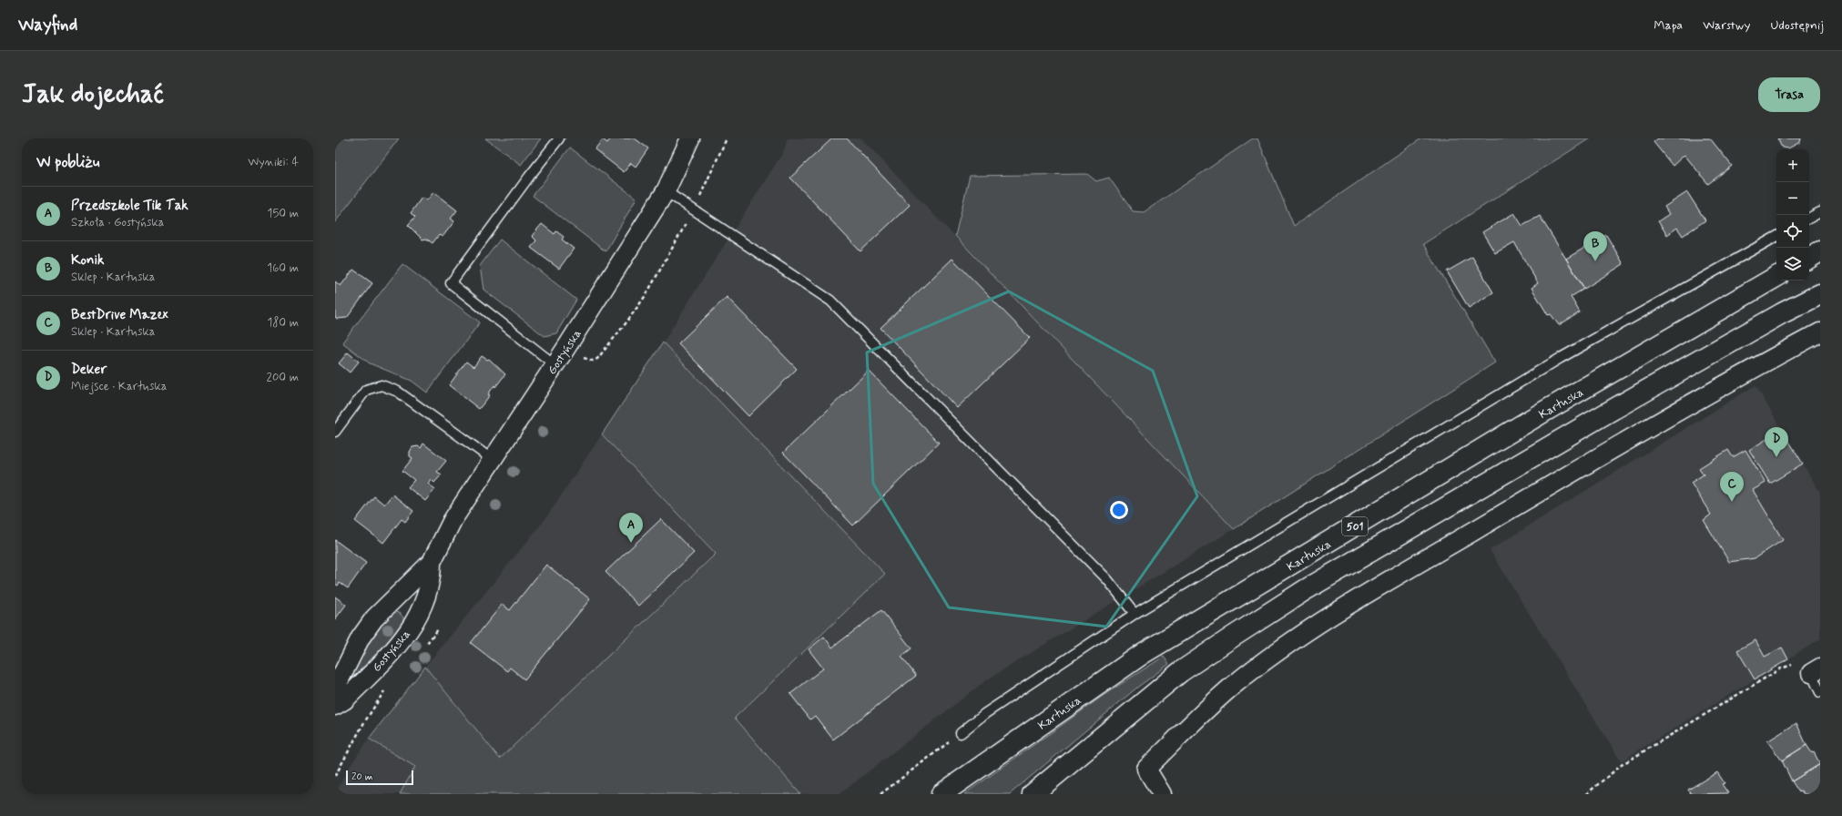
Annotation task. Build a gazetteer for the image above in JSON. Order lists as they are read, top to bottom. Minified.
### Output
{"streets":{"main road":["Kartuska","501"],"street":["Gostyńska"]},"scale_bar":"20 m","page":{"header":"Wayfind","nav":["Mapa","Warstwy","Udostępnij"],"buttons":"Trasa","title":"Jak dojechać","heading":["W pobliżu","Wyniki: 4"],"map_buttons":["+","−"],"list":[{"mark":"A","name":"Przedszkole Tik Tak","note":"Szkoła · Gostyńska","value":"150 m"},{"mark":"B","name":"Konik","note":"Sklep · Kartuska","value":"160 m"},{"mark":"C","name":"BestDrive Mazex","note":"Sklep · Kartuska","value":"180 m"},{"mark":"D","name":"Deker","note":"Miejsce · Kartuska","value":"200 m"}],"pins":["B","D","C","A"],"scale":"20 m"}}
